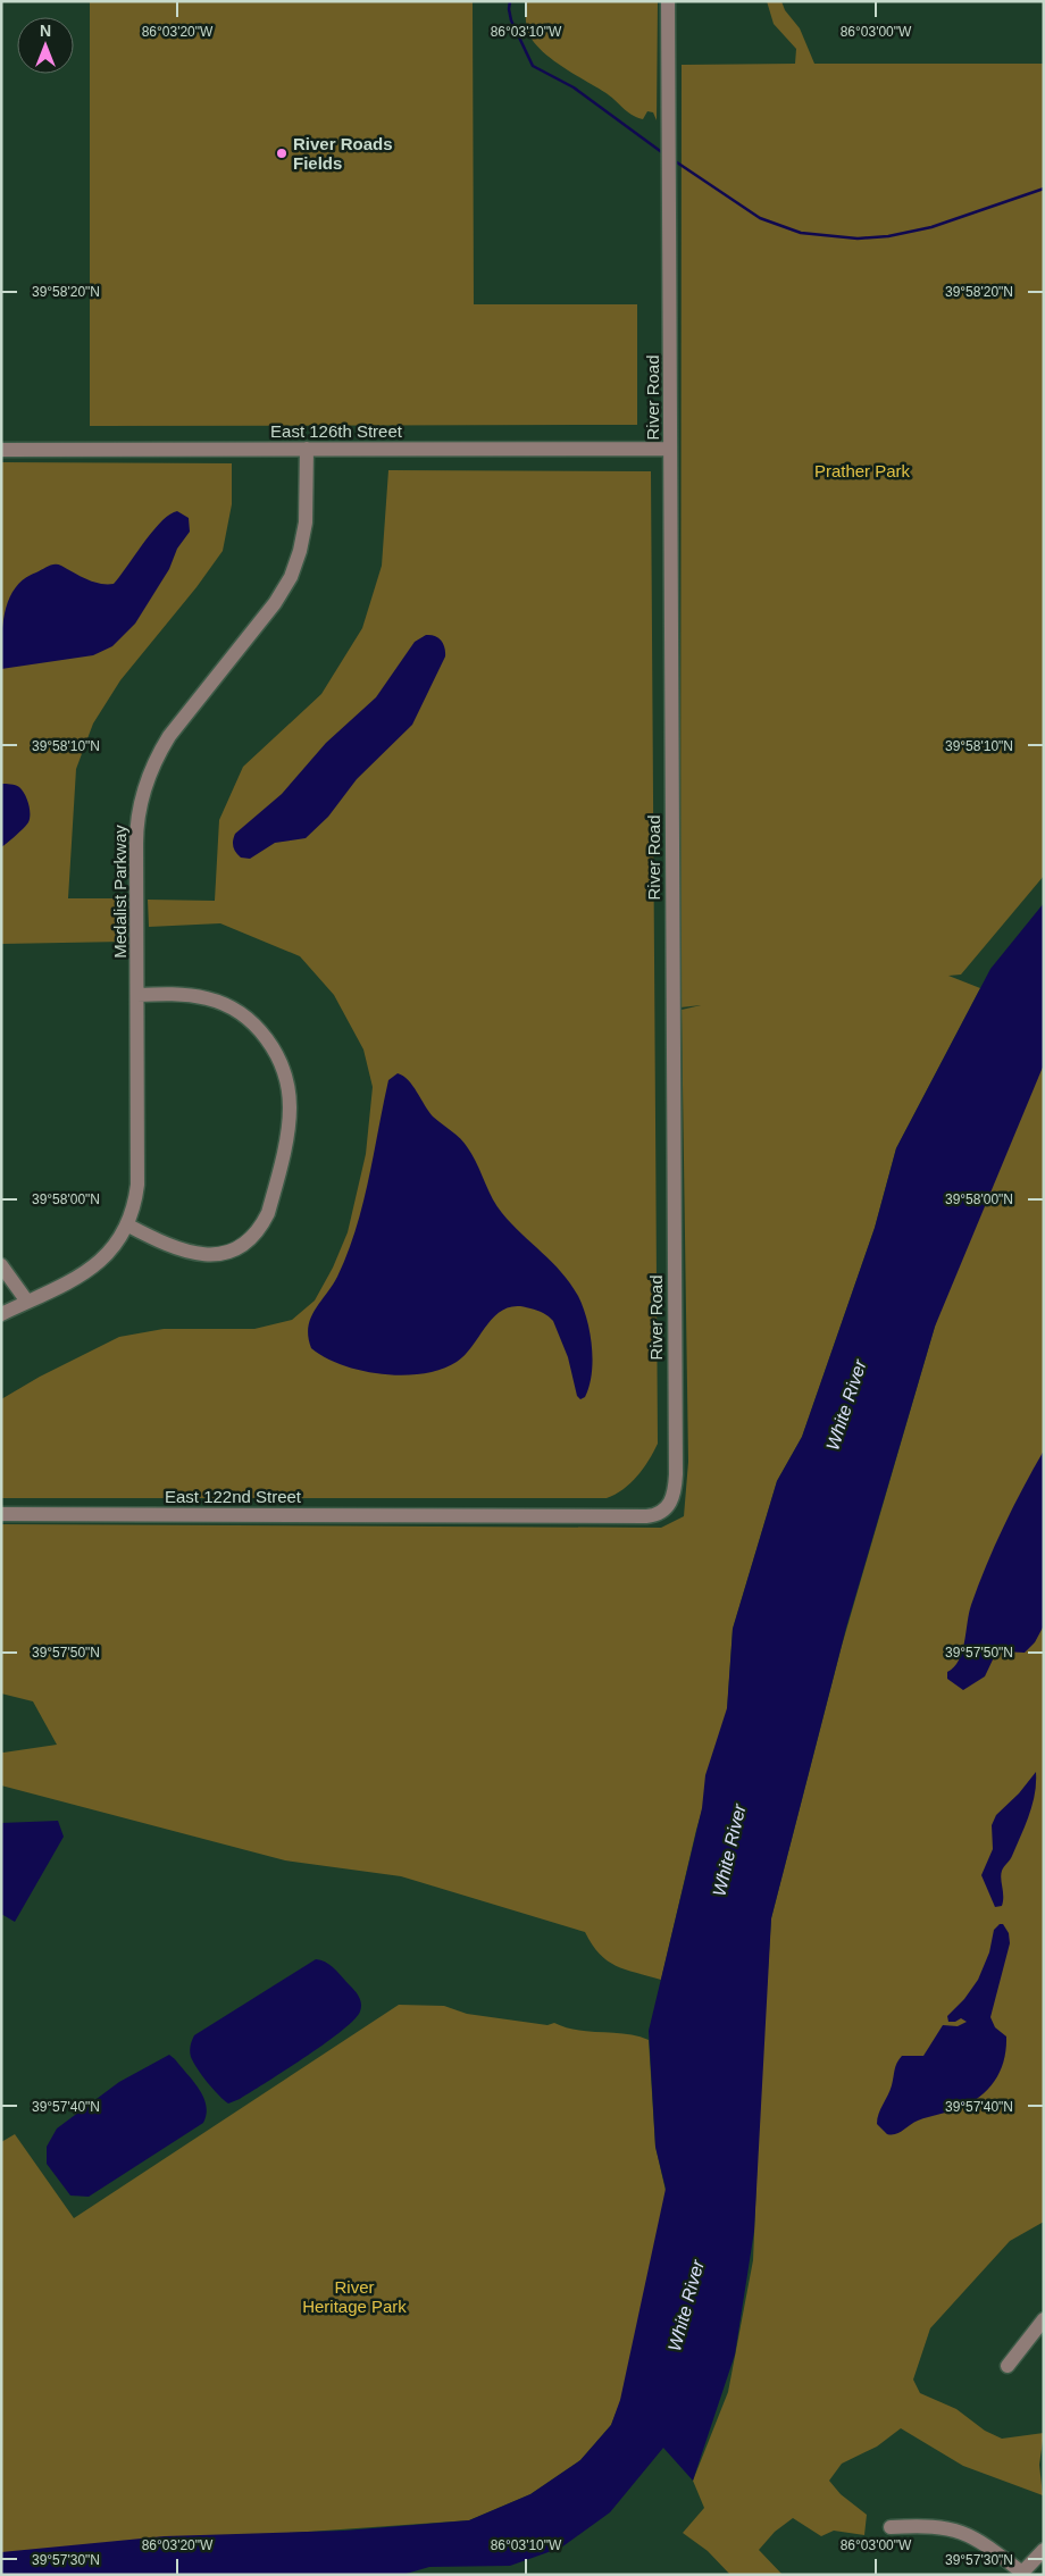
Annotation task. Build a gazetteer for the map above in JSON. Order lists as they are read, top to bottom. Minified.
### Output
{"streets":{"street":["River Road","East 126th Street","Medalist Parkway","East 122nd Street"]},"crossings":[["River Road","East 126th Street"],["River Road","East 122nd Street"],["East 126th Street","Medalist Parkway"]],"water":["White River"],"parks":["Prather Park","River Heritage Park"],"places":["River Roads Fields"],"north":"top","coordinates":["86°03'20\"W","86°03'10\"W","86°03'00\"W","39°58'20\"N","39°58'10\"N","39°58'00\"N","39°57'50\"N","39°57'40\"N","39°57'30\"N"]}
